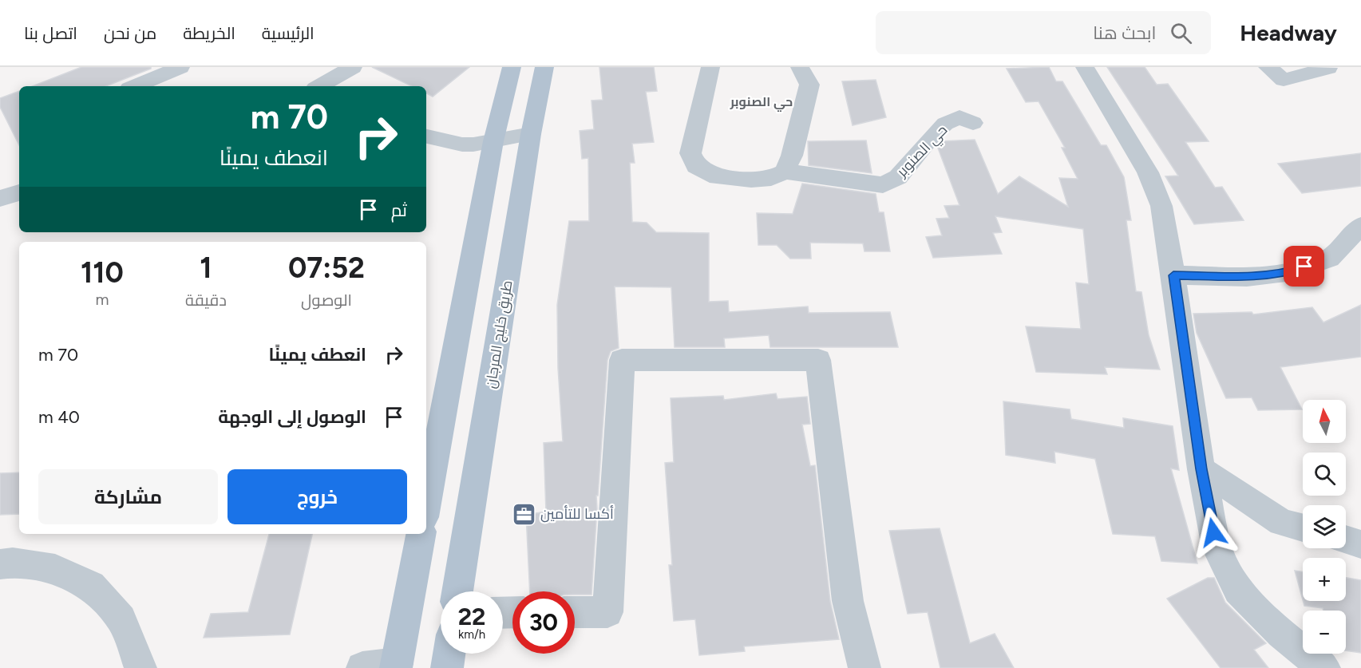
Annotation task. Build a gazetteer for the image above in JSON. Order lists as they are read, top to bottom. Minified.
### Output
{"streets":{"main road":["طريق خليج المرجان"],"street":["حي الصنوبر"]},"districts":["حي الصنوبر"],"places":{"office":["أكسا للتأمين"]},"north":"top","page":{"header":"Headway","search":"ابحث هنا","nav":["الرئيسية","الخريطة","من نحن","اتصل بنا"],"turn":["70 m","انعطف يمينًا"],"then":"ثم","eta":["07:52","الوصول","1","دقيقة","110","m"],"list":[{"name":"انعطف يمينًا","value":"70 m"},{"name":"الوصول إلى الوجهة","value":"40 m"}],"map_buttons":["+","−"],"buttons":["خروج","مشاركة"],"speed":"22 km/h","limit":"30"}}
